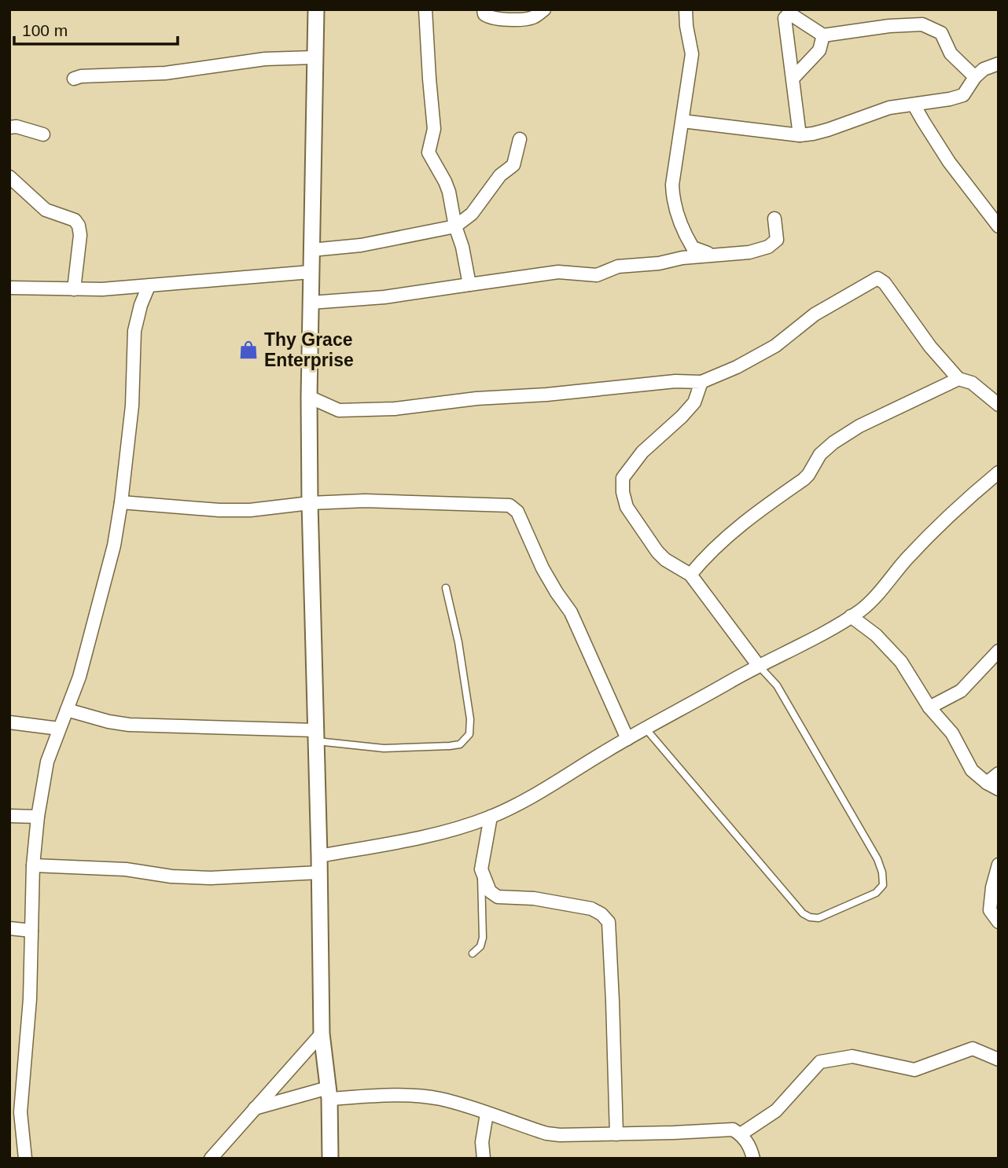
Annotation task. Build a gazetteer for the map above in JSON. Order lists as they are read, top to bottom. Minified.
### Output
{"places":{"shop":["Thy Grace Enterprise"]},"scale_bar":"100 m"}
